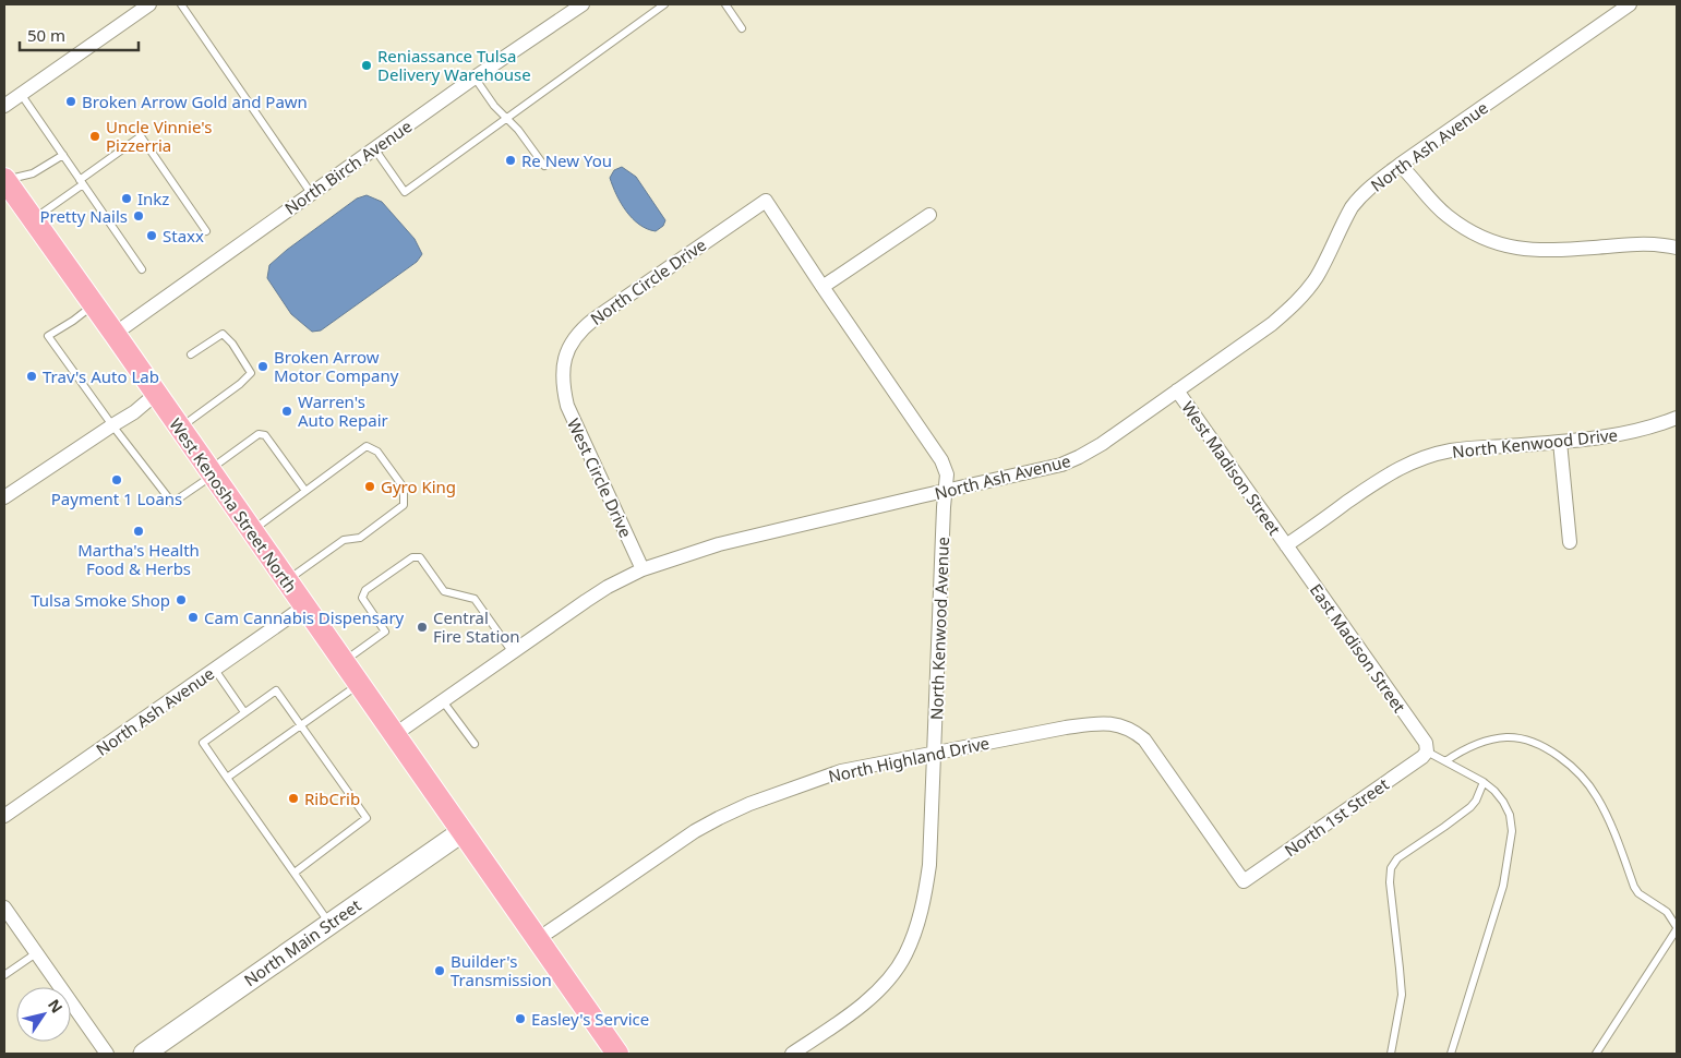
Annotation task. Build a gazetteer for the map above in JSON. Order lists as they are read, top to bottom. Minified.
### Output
{"streets":{"main road":["West Kenosha Street North","North Main Street"],"street":["North Ash Avenue","North Birch Avenue","North Circle Drive","North Kenwood Drive","West Madison Street","West Circle Drive","North Kenwood Avenue","East Madison Street","North Highland Drive","North 1st Street"]},"crossings":[["North Ash Avenue","West Madison Street"],["North Ash Avenue","West Circle Drive"],["North Ash Avenue","West Kenosha Street North"],["North Ash Avenue","North Kenwood Avenue"],["North Birch Avenue","West Kenosha Street North"],["North Circle Drive","West Circle Drive"],["North Circle Drive","North Kenwood Avenue"],["North Kenwood Drive","West Madison Street"],["North Kenwood Drive","East Madison Street"],["West Madison Street","East Madison Street"],["West Kenosha Street North","North Highland Drive"],["West Kenosha Street North","North Main Street"],["North Kenwood Avenue","North Highland Drive"],["East Madison Street","North 1st Street"],["North Highland Drive","North 1st Street"]],"places":["Reniassance Tulsa Delivery Warehouse","Broken Arrow Gold and Pawn","Uncle Vinnie's Pizzerria","Re New You","Inkz","Pretty Nails","Staxx","Broken Arrow Motor Company","Trav's Auto Lab","Warren's Auto Repair","Payment 1 Loans","Gyro King","Martha's Health Food & Herbs","Tulsa Smoke Shop","Cam Cannabis Dispensary","Central Fire Station","RibCrib","Builder's Transmission","Easley's Service"],"scale_bar":"50 m","north":"top right"}
